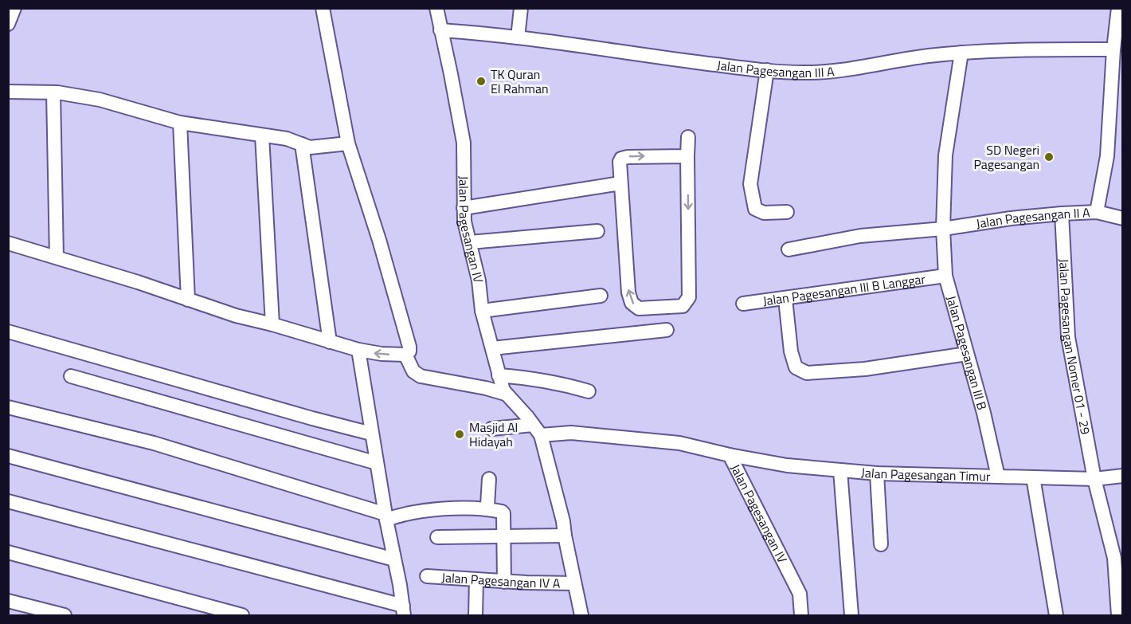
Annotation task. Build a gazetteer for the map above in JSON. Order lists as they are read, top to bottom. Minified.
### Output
{"streets":{"street":["Jalan Pagesangan III A","Jalan Pagesangan II A","Jalan Pagesangan IV","Jalan Pagesangan III B Langgar","Jalan Pagesangan Nomer 01 - 29","Jalan Pagesangan III B","Jalan Pagesangan Timur","Jalan Pagesangan IV A"]},"crossings":[["Jalan Pagesangan III A","Jalan Pagesangan IV"],["Jalan Pagesangan III A","Jalan Pagesangan III B"],["Jalan Pagesangan II A","Jalan Pagesangan Nomer 01 - 29"],["Jalan Pagesangan II A","Jalan Pagesangan III B"],["Jalan Pagesangan IV","Jalan Pagesangan Timur"],["Jalan Pagesangan IV","Jalan Pagesangan IV A"],["Jalan Pagesangan III B Langgar","Jalan Pagesangan III B"],["Jalan Pagesangan Nomer 01 - 29","Jalan Pagesangan Timur"],["Jalan Pagesangan III B","Jalan Pagesangan Timur"]],"places":["TK Quran El Rahman","SD Negeri Pagesangan","Masjid Al Hidayah"]}
